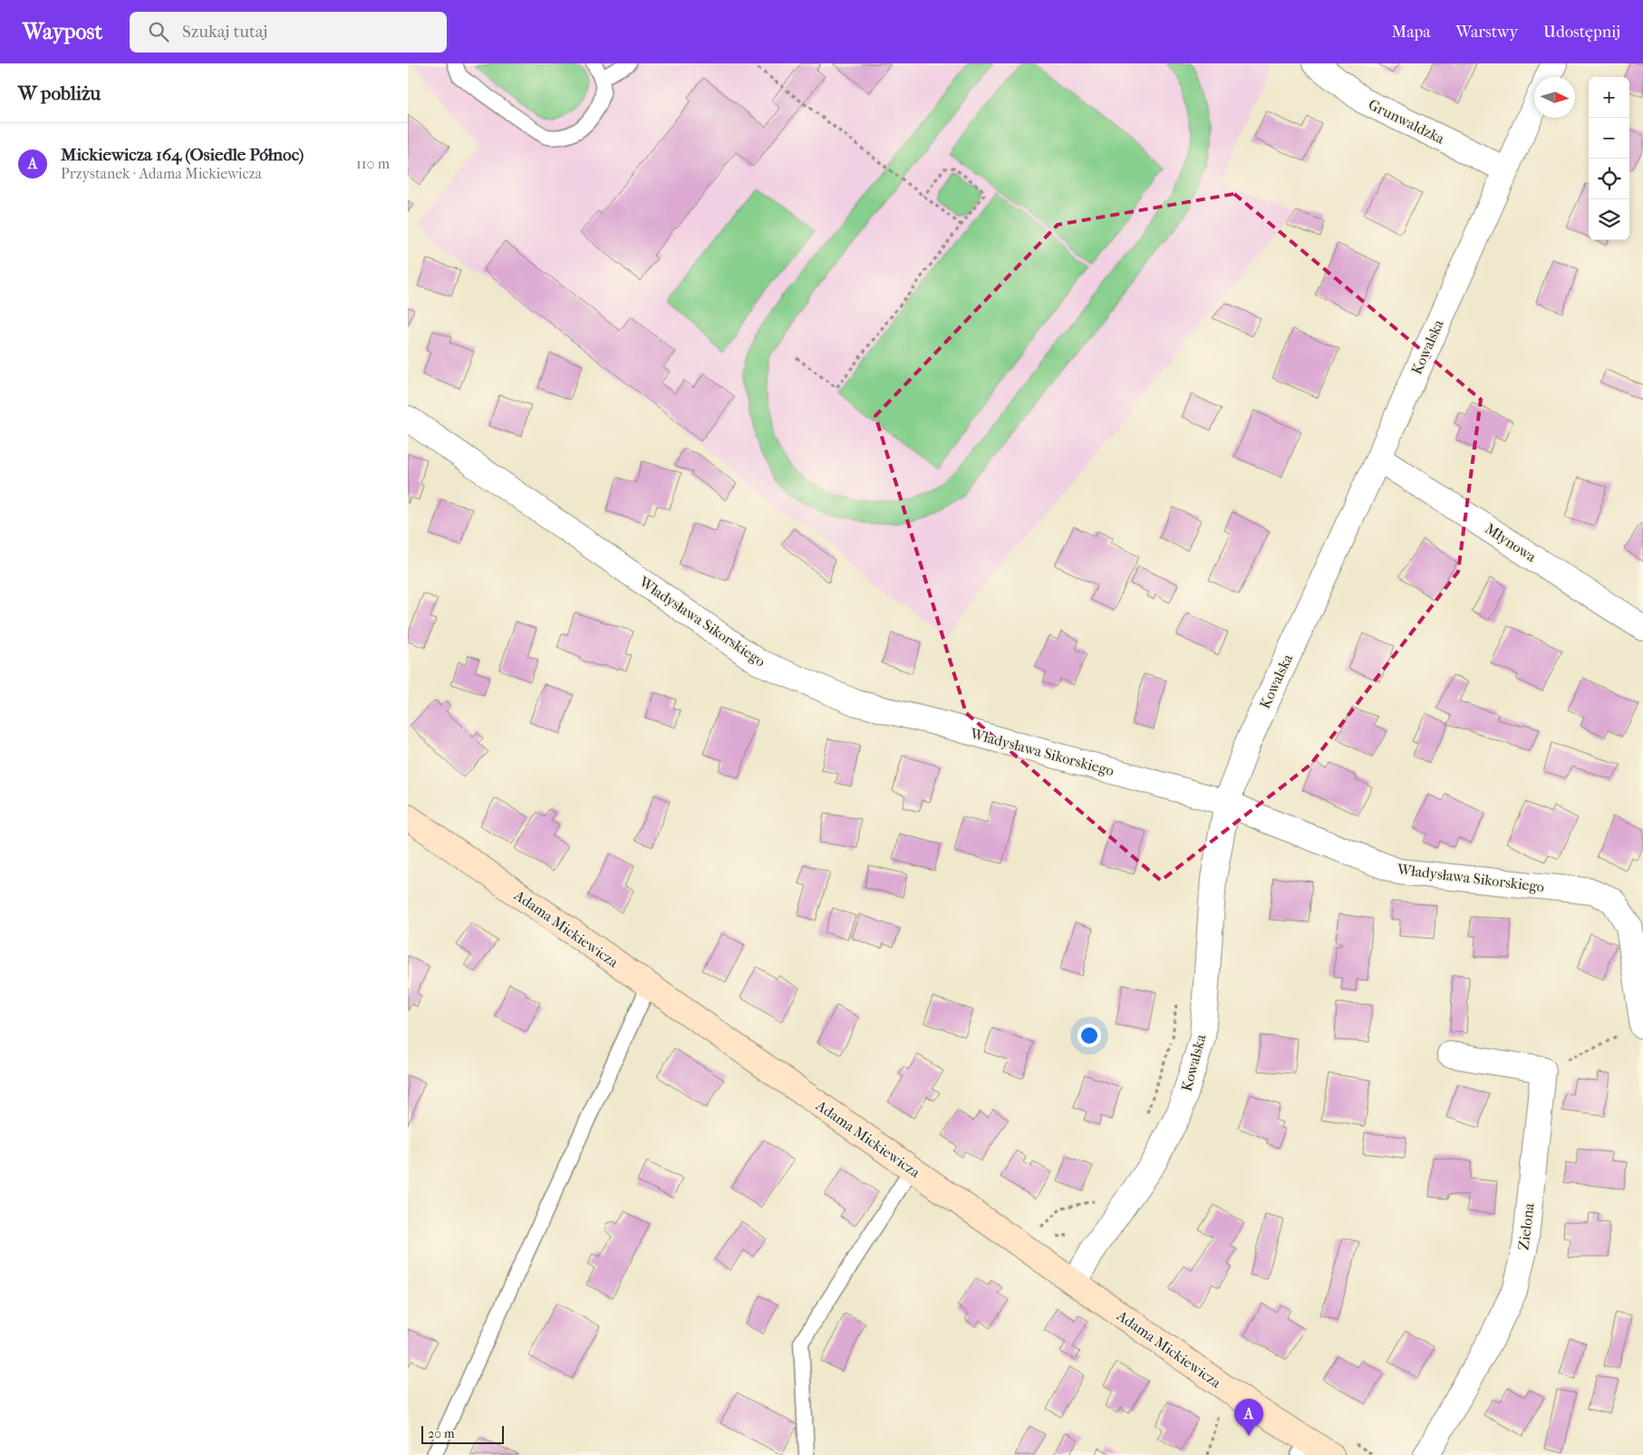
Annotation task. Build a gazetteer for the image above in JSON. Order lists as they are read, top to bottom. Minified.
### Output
{"streets":{"main road":["Adama Mickiewicza"],"street":["Grunwaldzka","Kowalska","Młynowa","Władysława Sikorskiego","Zielona"]},"crossings":[["Grunwaldzka","Kowalska"],["Kowalska","Młynowa"],["Kowalska","Władysława Sikorskiego"],["Kowalska","Adama Mickiewicza"]],"scale_bar":"20 m","north":"right","page":{"header":"Waypost","search":"Szukaj tutaj","nav":["Mapa","Warstwy","Udostępnij"],"heading":"W pobliżu","map_buttons":["+","−"],"list":[{"mark":"A","name":"Mickiewicza 164 (Osiedle Północ)","note":"Przystanek · Adama Mickiewicza","value":"110 m"}],"pins":"A","scale":"20 m"}}
